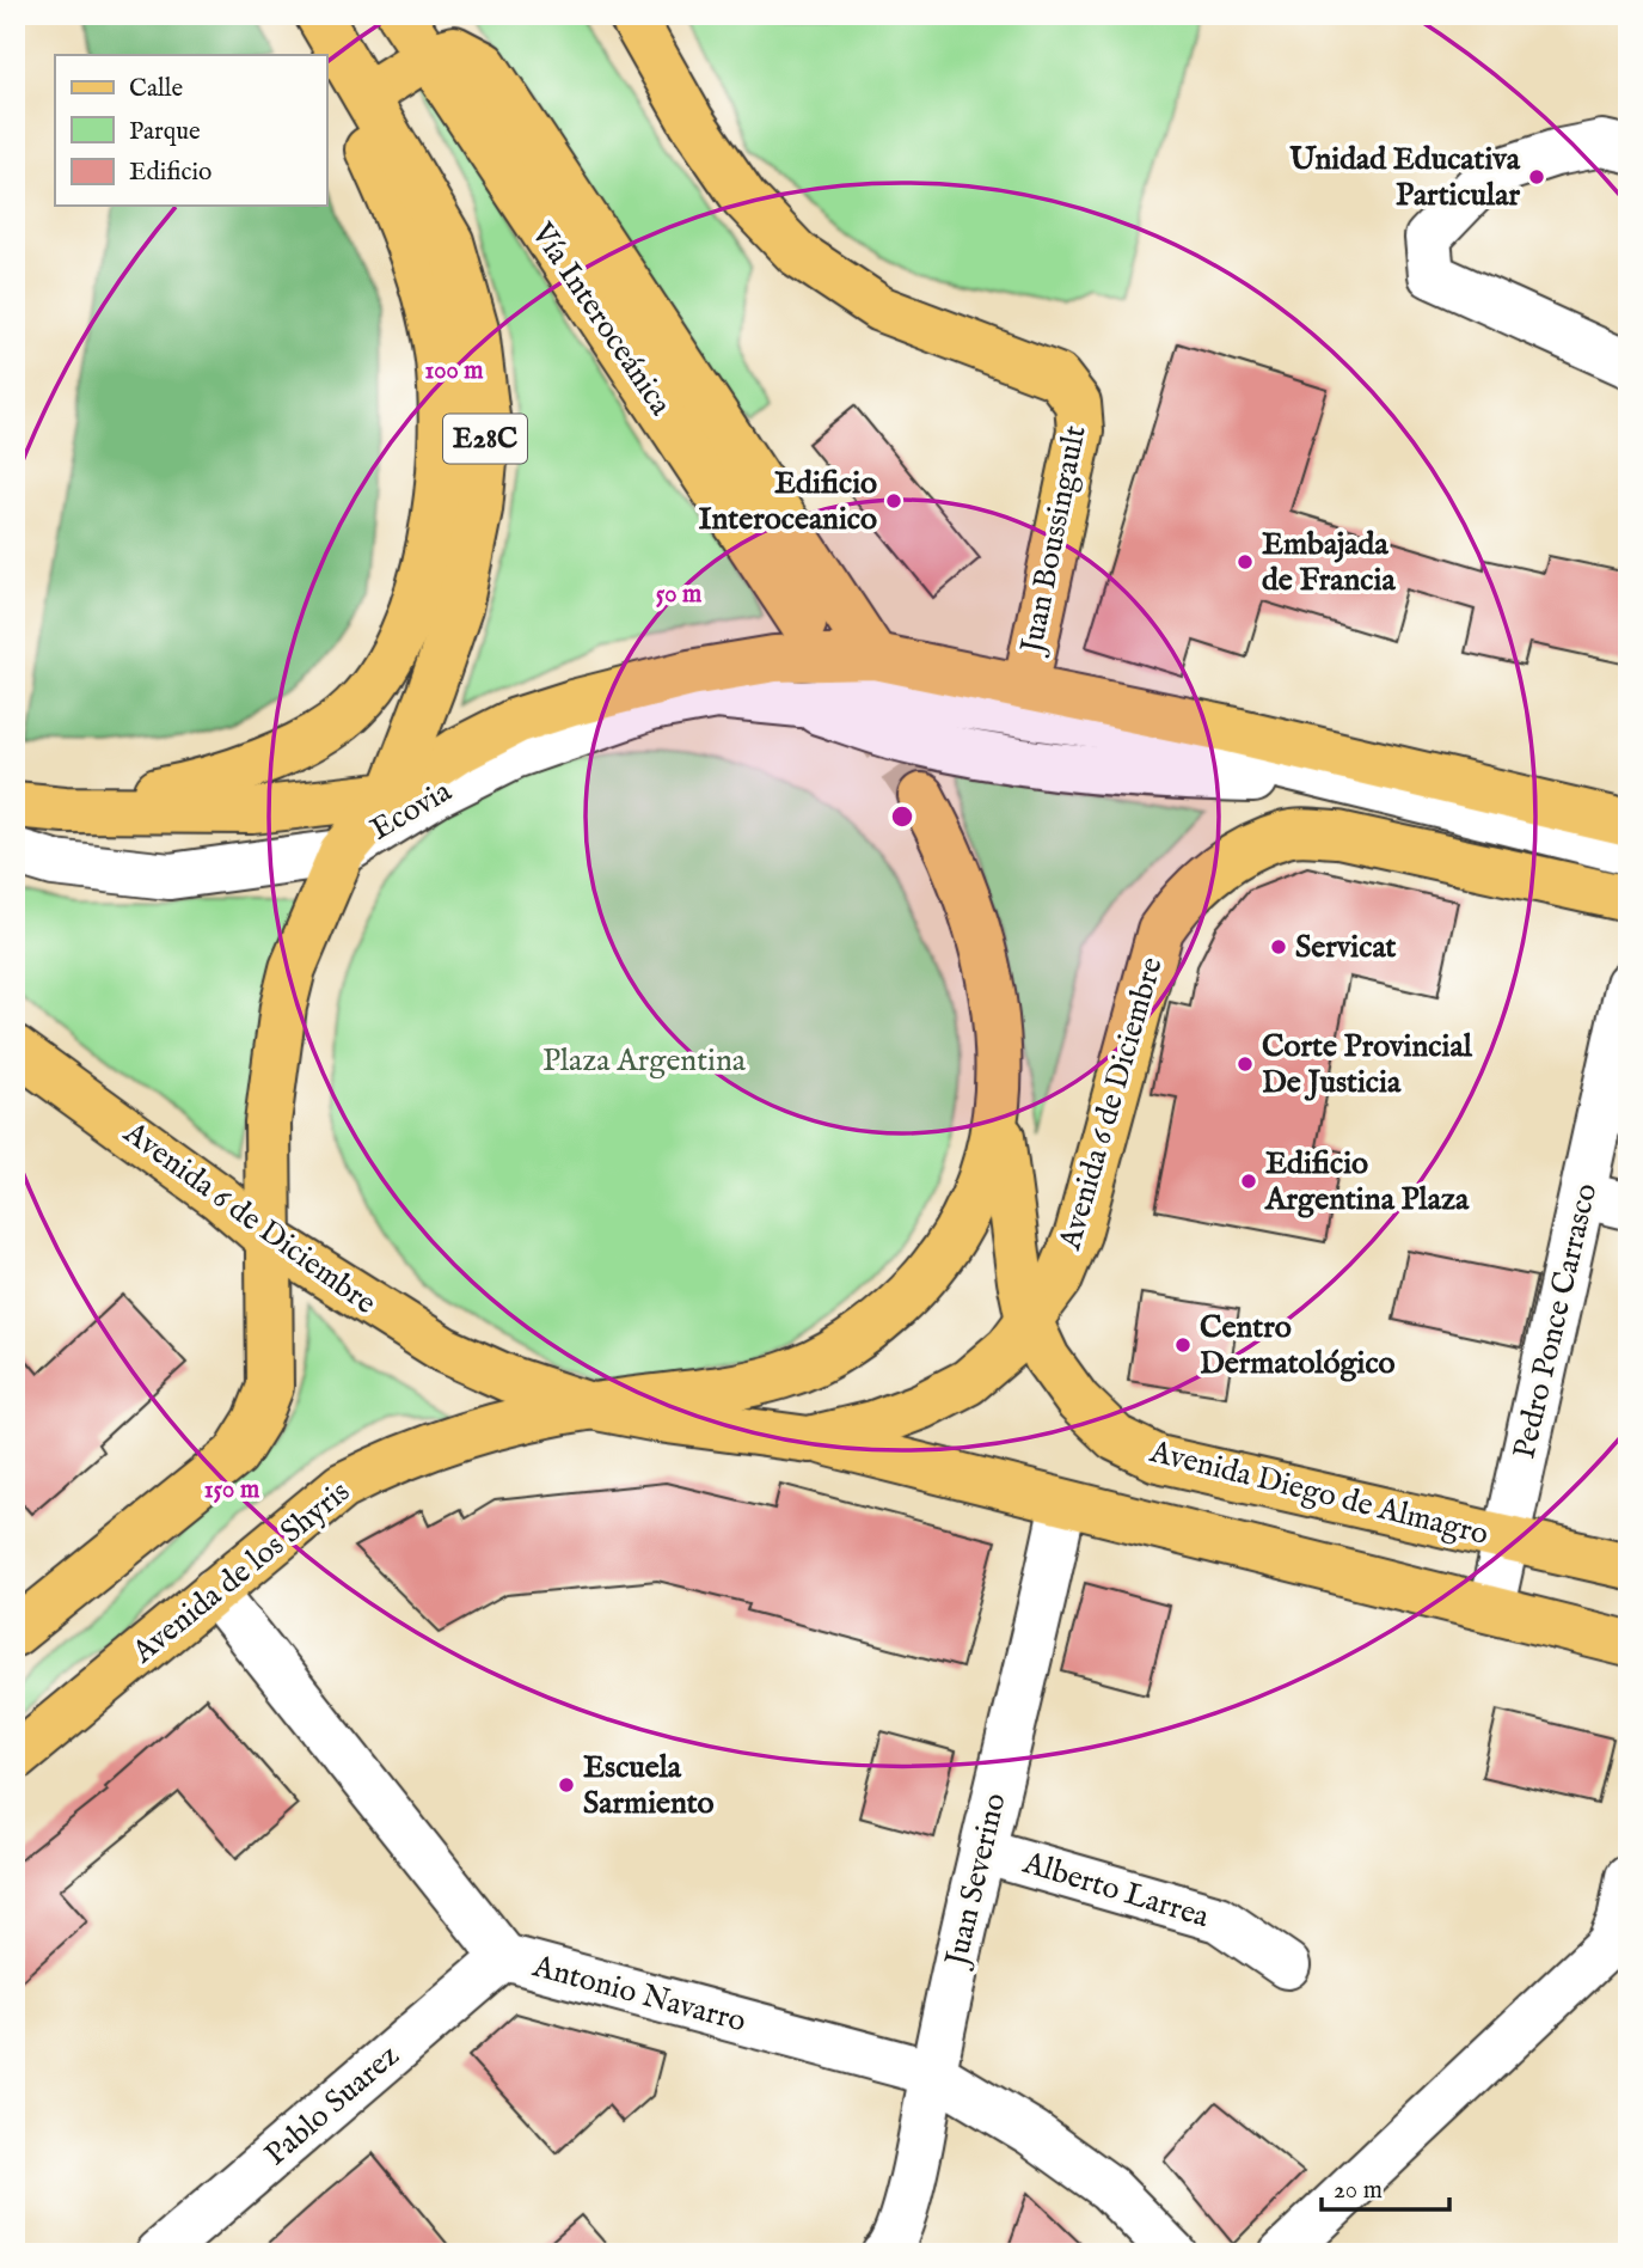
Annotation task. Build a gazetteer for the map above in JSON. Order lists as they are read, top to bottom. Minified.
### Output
{"streets":{"main road":["Vía Interoceánica","E28C","Juan Boussingault","Avenida 6 de Diciembre","Avenida Diego de Almagro","Avenida de los Shyris"],"street":["Ecovia","Pedro Ponce Carrasco","Juan Severino","Alberto Larrea","Antonio Navarro","Pablo Suarez"]},"crossings":[["Avenida 6 de Diciembre","Avenida Diego de Almagro"],["Avenida 6 de Diciembre","Avenida de los Shyris"],["Pedro Ponce Carrasco","Avenida Diego de Almagro"],["Avenida de los Shyris","Antonio Navarro"],["Juan Severino","Alberto Larrea"],["Juan Severino","Antonio Navarro"],["Antonio Navarro","Pablo Suarez"]],"parks":["Plaza Argentina"],"places":["Unidad Educativa Particular","Edificio Interoceanico","Embajada de Francia","Servicat","Corte Provincial De Justicia","Edificio Argentina Plaza","Centro Dermatológico","Escuela Sarmiento"],"legend":["Calle","Parque","Edificio"],"scale_bar":"20 m","rings":["100 m","50 m","150 m"]}
